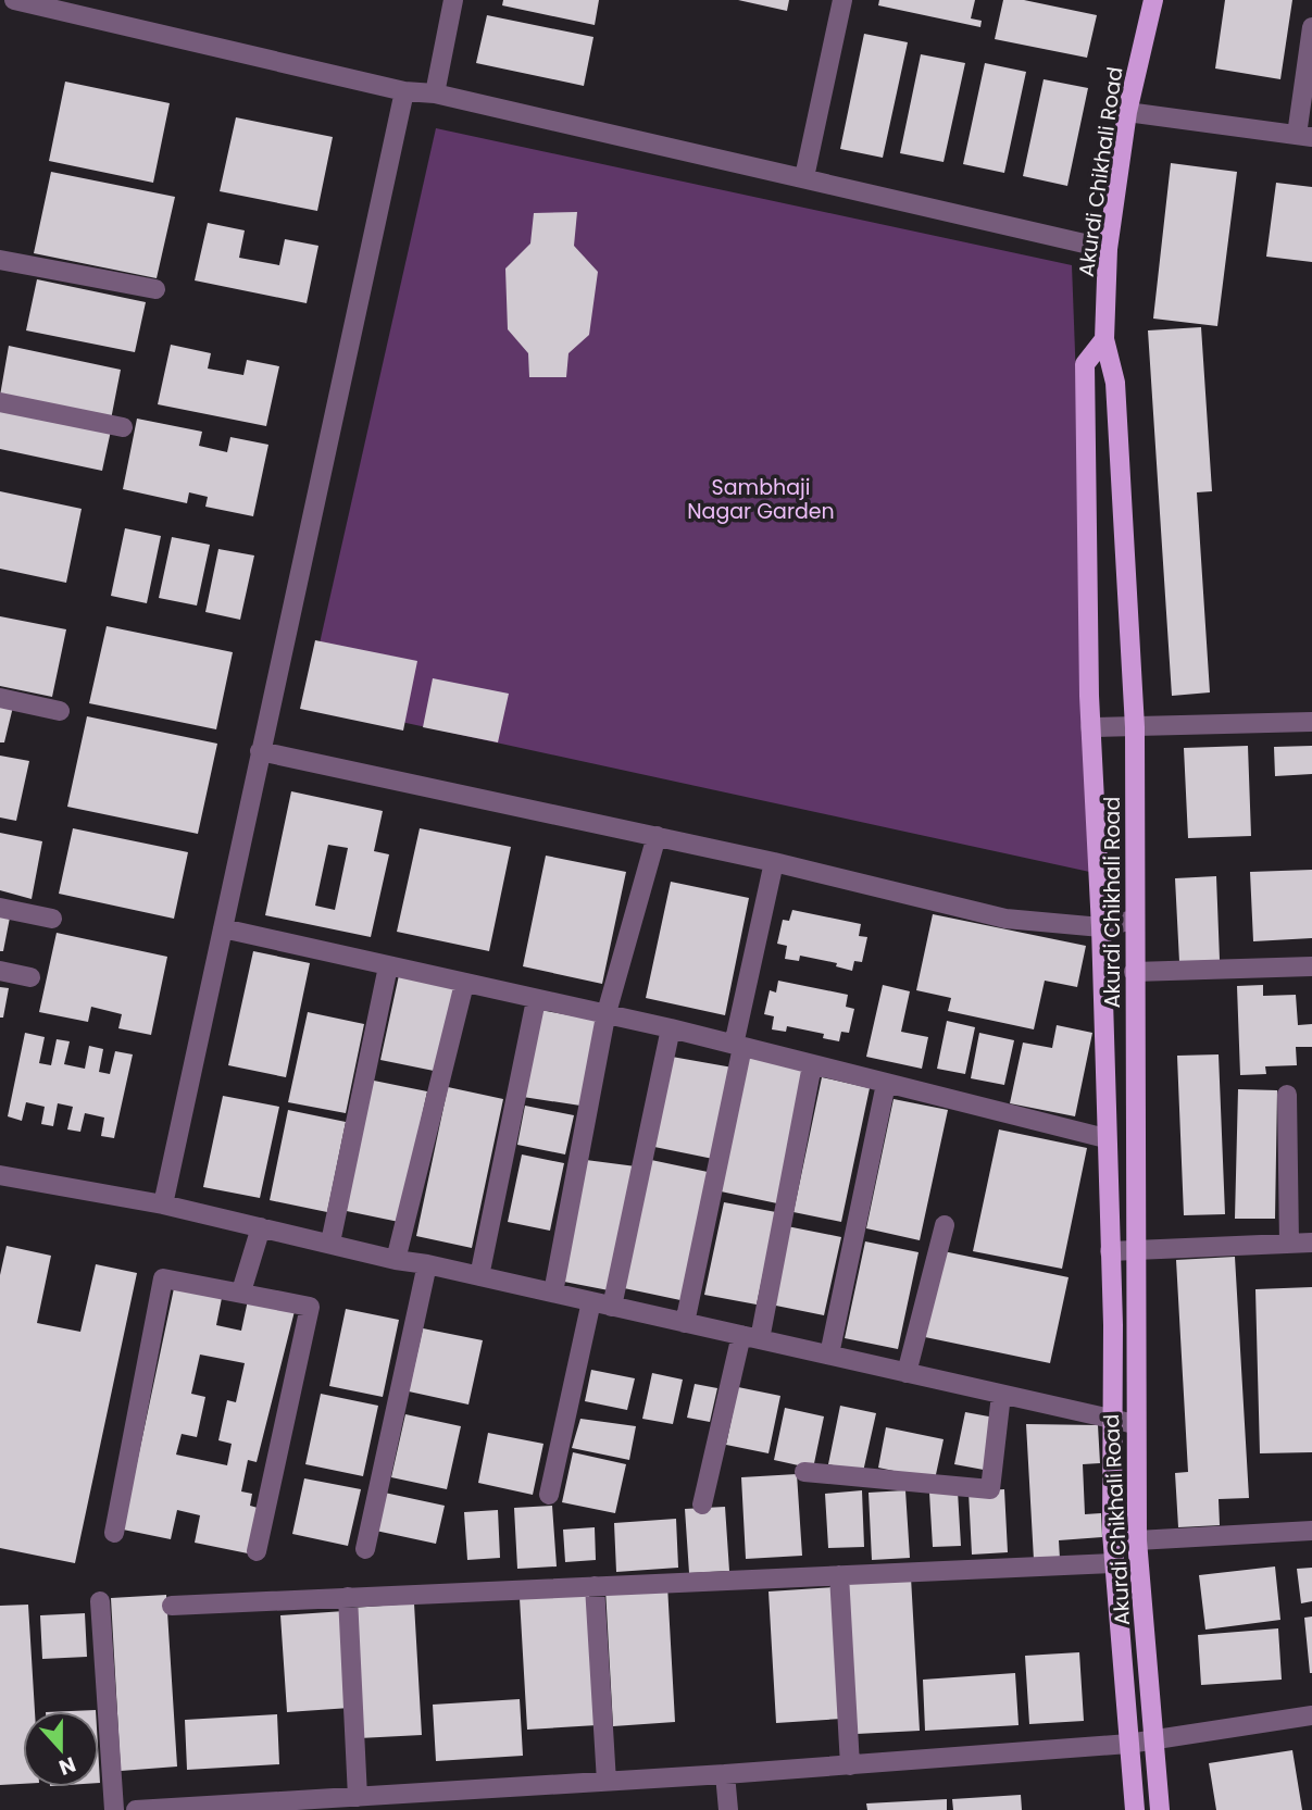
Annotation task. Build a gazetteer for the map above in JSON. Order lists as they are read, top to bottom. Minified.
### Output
{"streets":{"main road":["Akurdi Chikhali Road"]},"parks":["Sambhaji Nagar Garden"],"north":"bottom"}
